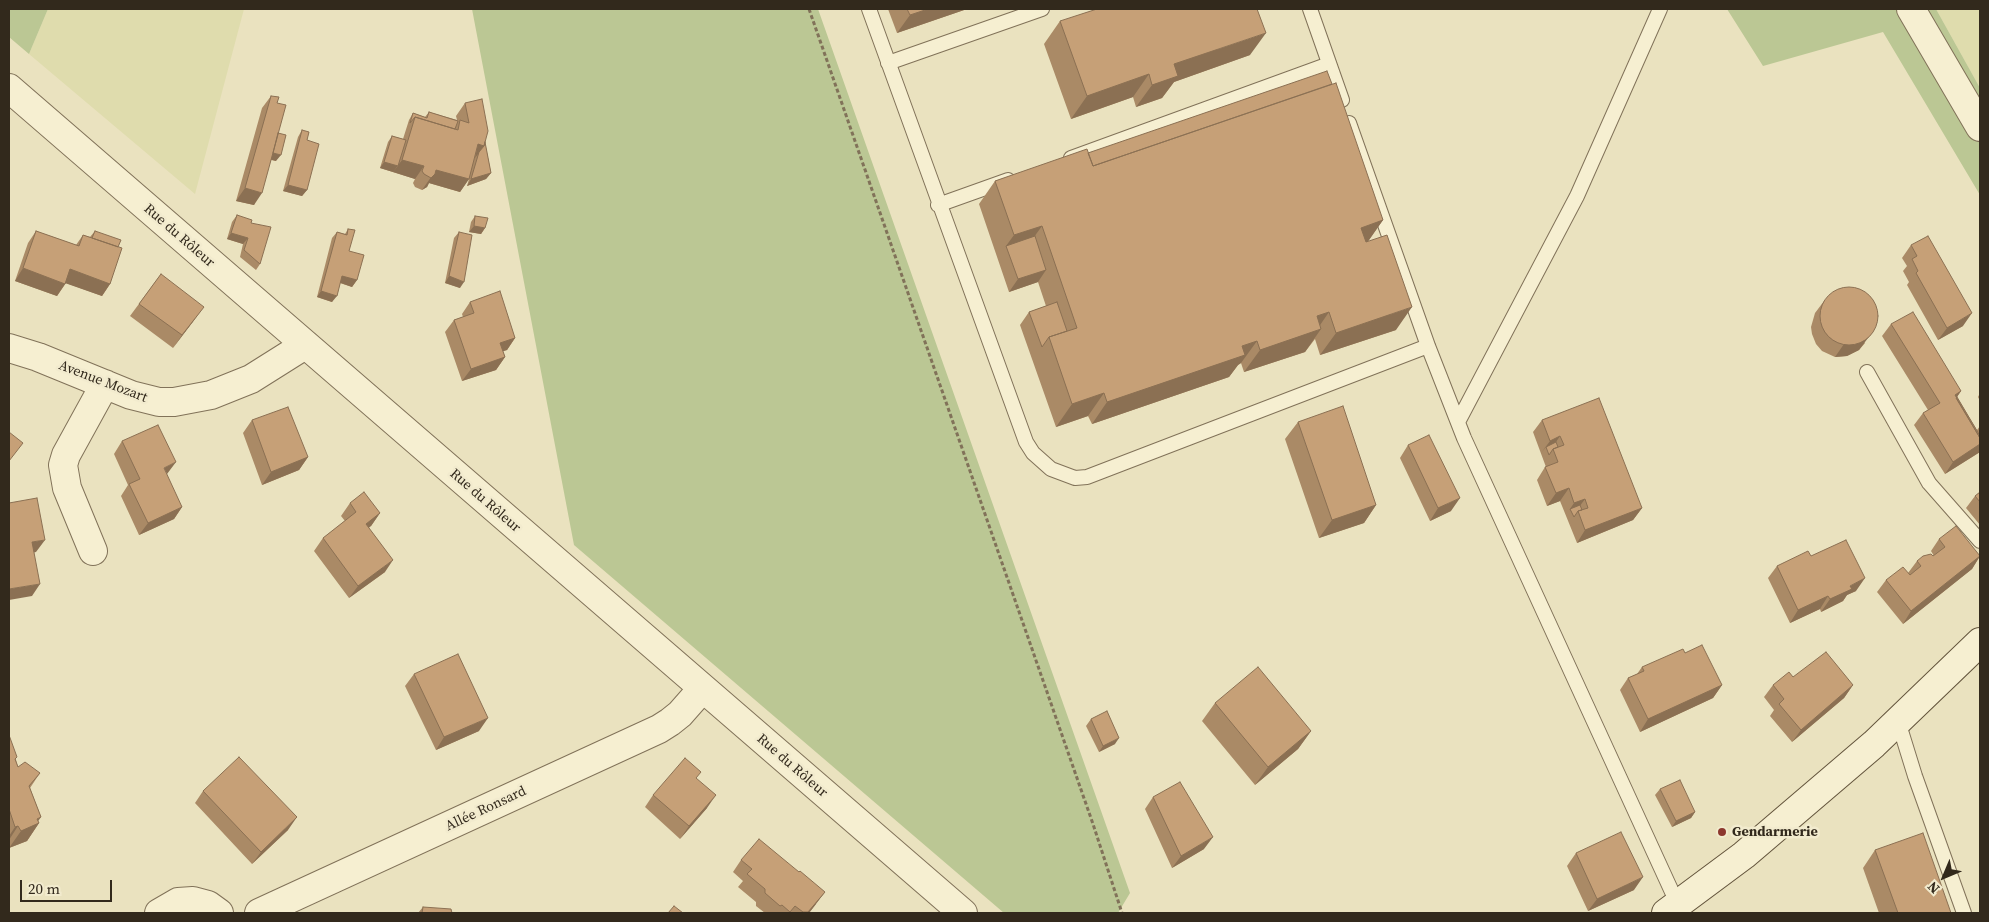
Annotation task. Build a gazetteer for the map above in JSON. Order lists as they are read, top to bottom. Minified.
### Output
{"streets":{"street":["Rue du Rôleur","Avenue Mozart","Allée Ronsard"]},"crossings":[["Rue du Rôleur","Avenue Mozart"],["Rue du Rôleur","Allée Ronsard"]],"places":["Gendarmerie"],"scale_bar":"20 m","north":"bottom left"}
